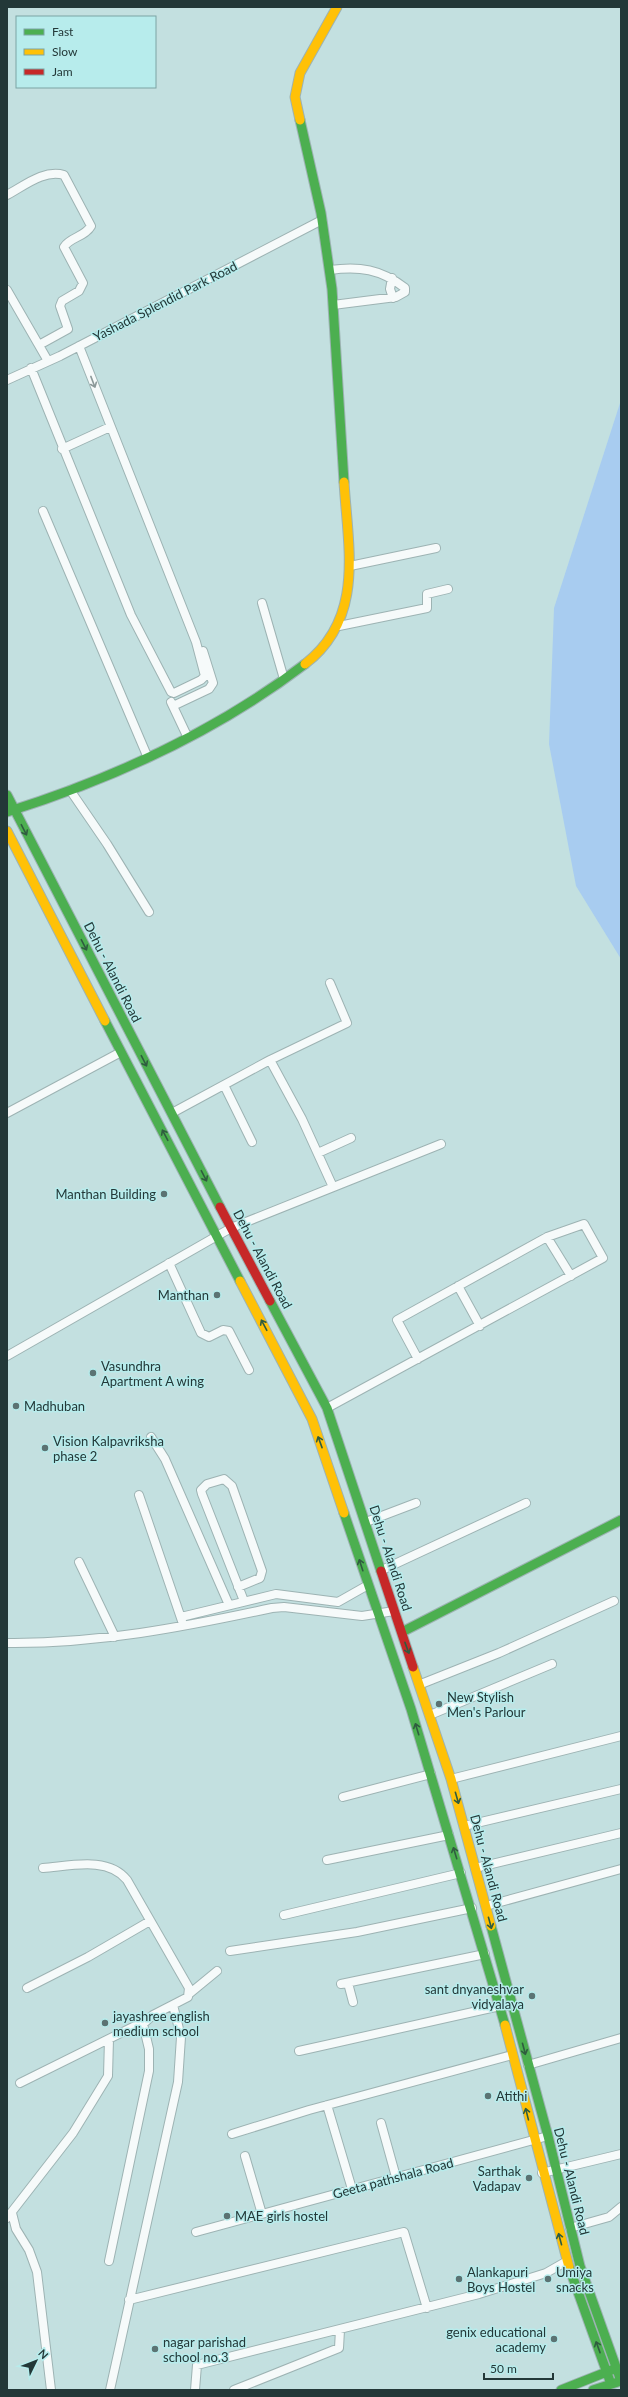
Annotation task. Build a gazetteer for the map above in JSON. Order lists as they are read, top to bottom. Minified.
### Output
{"streets":{"main road":["Dehu - Alandi Road"],"street":["Yashada Splendid Park Road","Geeta pathshala Road"]},"crossings":[["Dehu - Alandi Road","Geeta pathshala Road"]],"places":["Manthan Building","Manthan","Vasundhra Apartment A wing","Madhuban","Vision Kalpavriksha phase 2","New Stylish Men's Parlour","sant dnyaneshvar vidyalaya","jayashree english medium school","Atithi","Sarthak Vadapav","MAE girls hostel","Alankapuri Boys Hostel","Umiya snacks","genix educational academy","nagar parishad school no.3"],"legend":["Fast","Slow","Jam"],"scale_bar":"50 m","north":"top right"}
